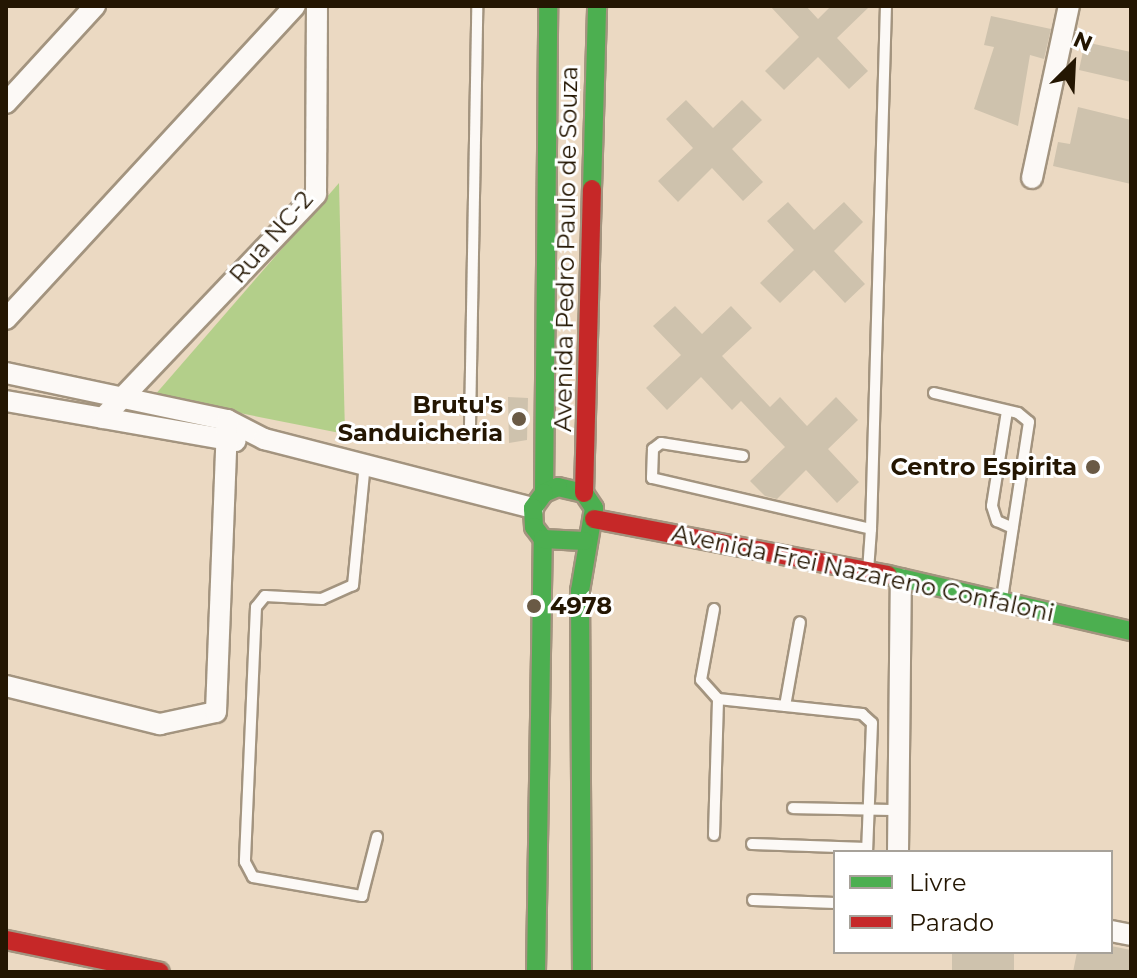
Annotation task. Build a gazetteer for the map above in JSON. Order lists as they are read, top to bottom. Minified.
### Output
{"streets":{"main road":["Avenida Pedro Paulo de Souza","Avenida Frei Nazareno Confaloni"],"street":["Rua NC-2"]},"crossings":[["Avenida Pedro Paulo de Souza","Avenida Frei Nazareno Confaloni"]],"places":["Brutu's Sanduicheria","Centro Espirita","4978"],"legend":["Livre","Parado"],"north":"top right"}
